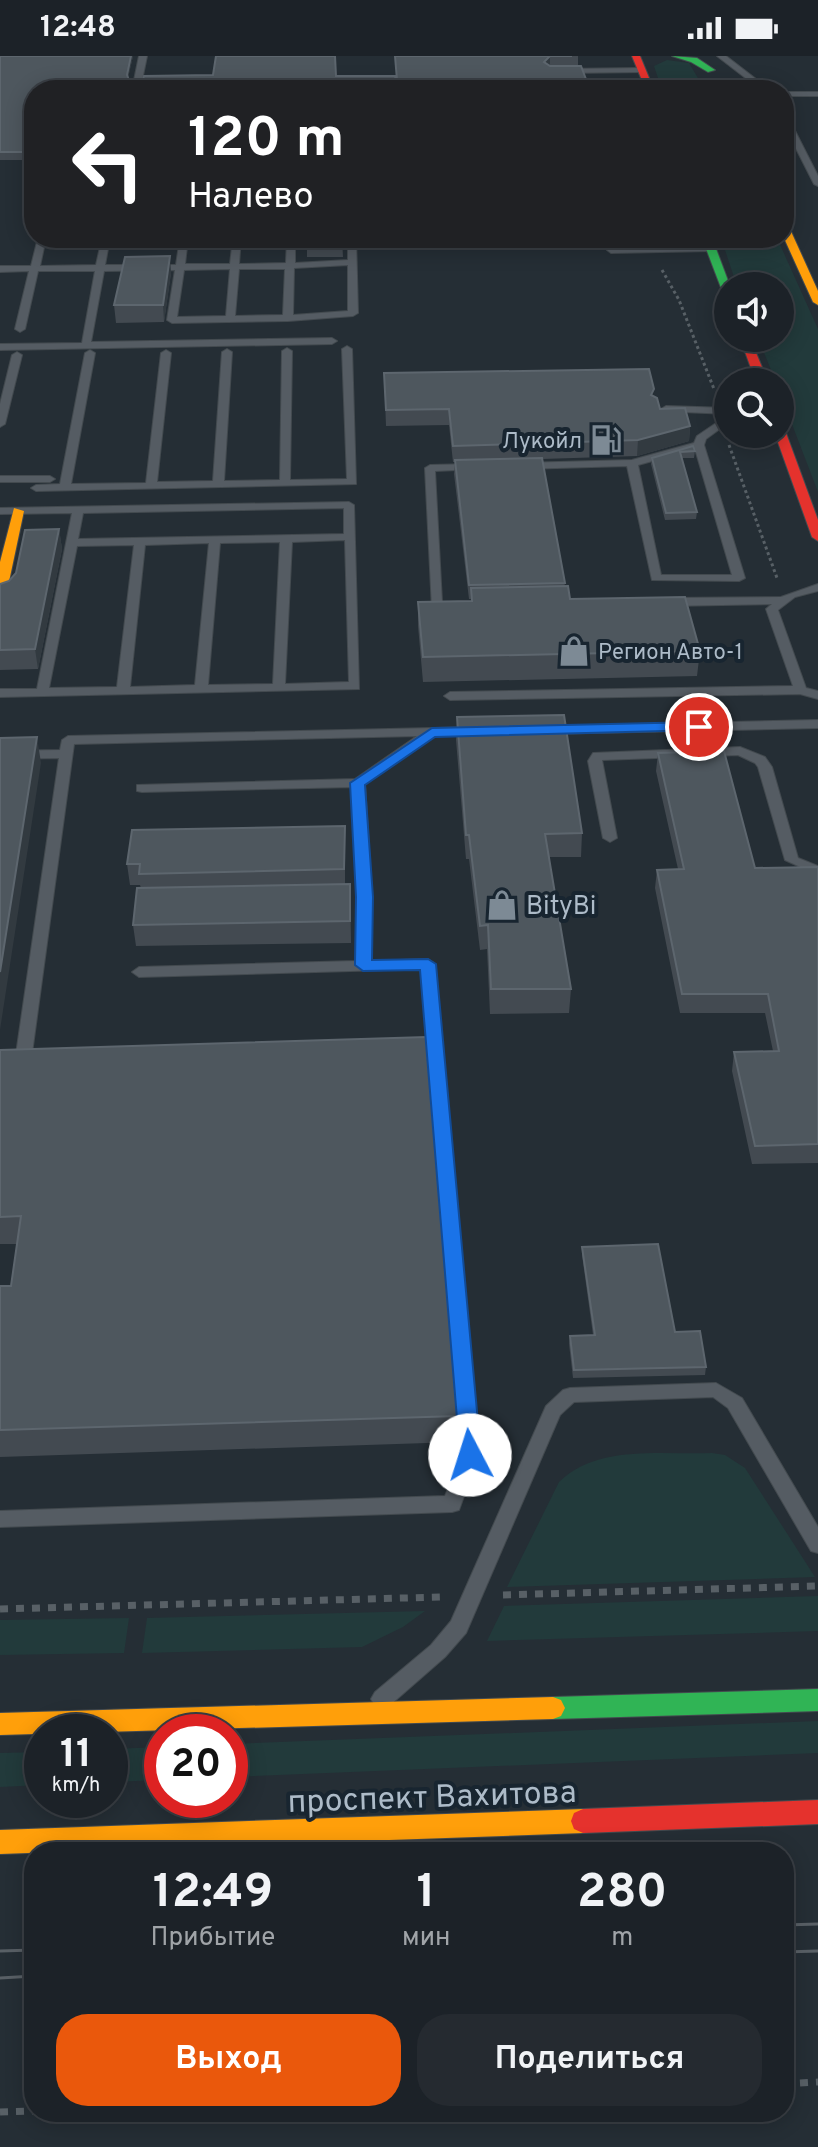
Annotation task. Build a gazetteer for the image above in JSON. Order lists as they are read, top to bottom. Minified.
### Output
{"streets":{"street":["проспект Вахитова"]},"places":{"fuel station":["Лукойл"],"shop":["Регион Авто-1","BityBi"]},"page":{"status":"12:48","turn":["120 m","Налево"],"speed":"11 km/h","limit":"20","eta":["12:49","Прибытие","1","мин","280","m"],"buttons":["Выход","Поделиться"]}}
